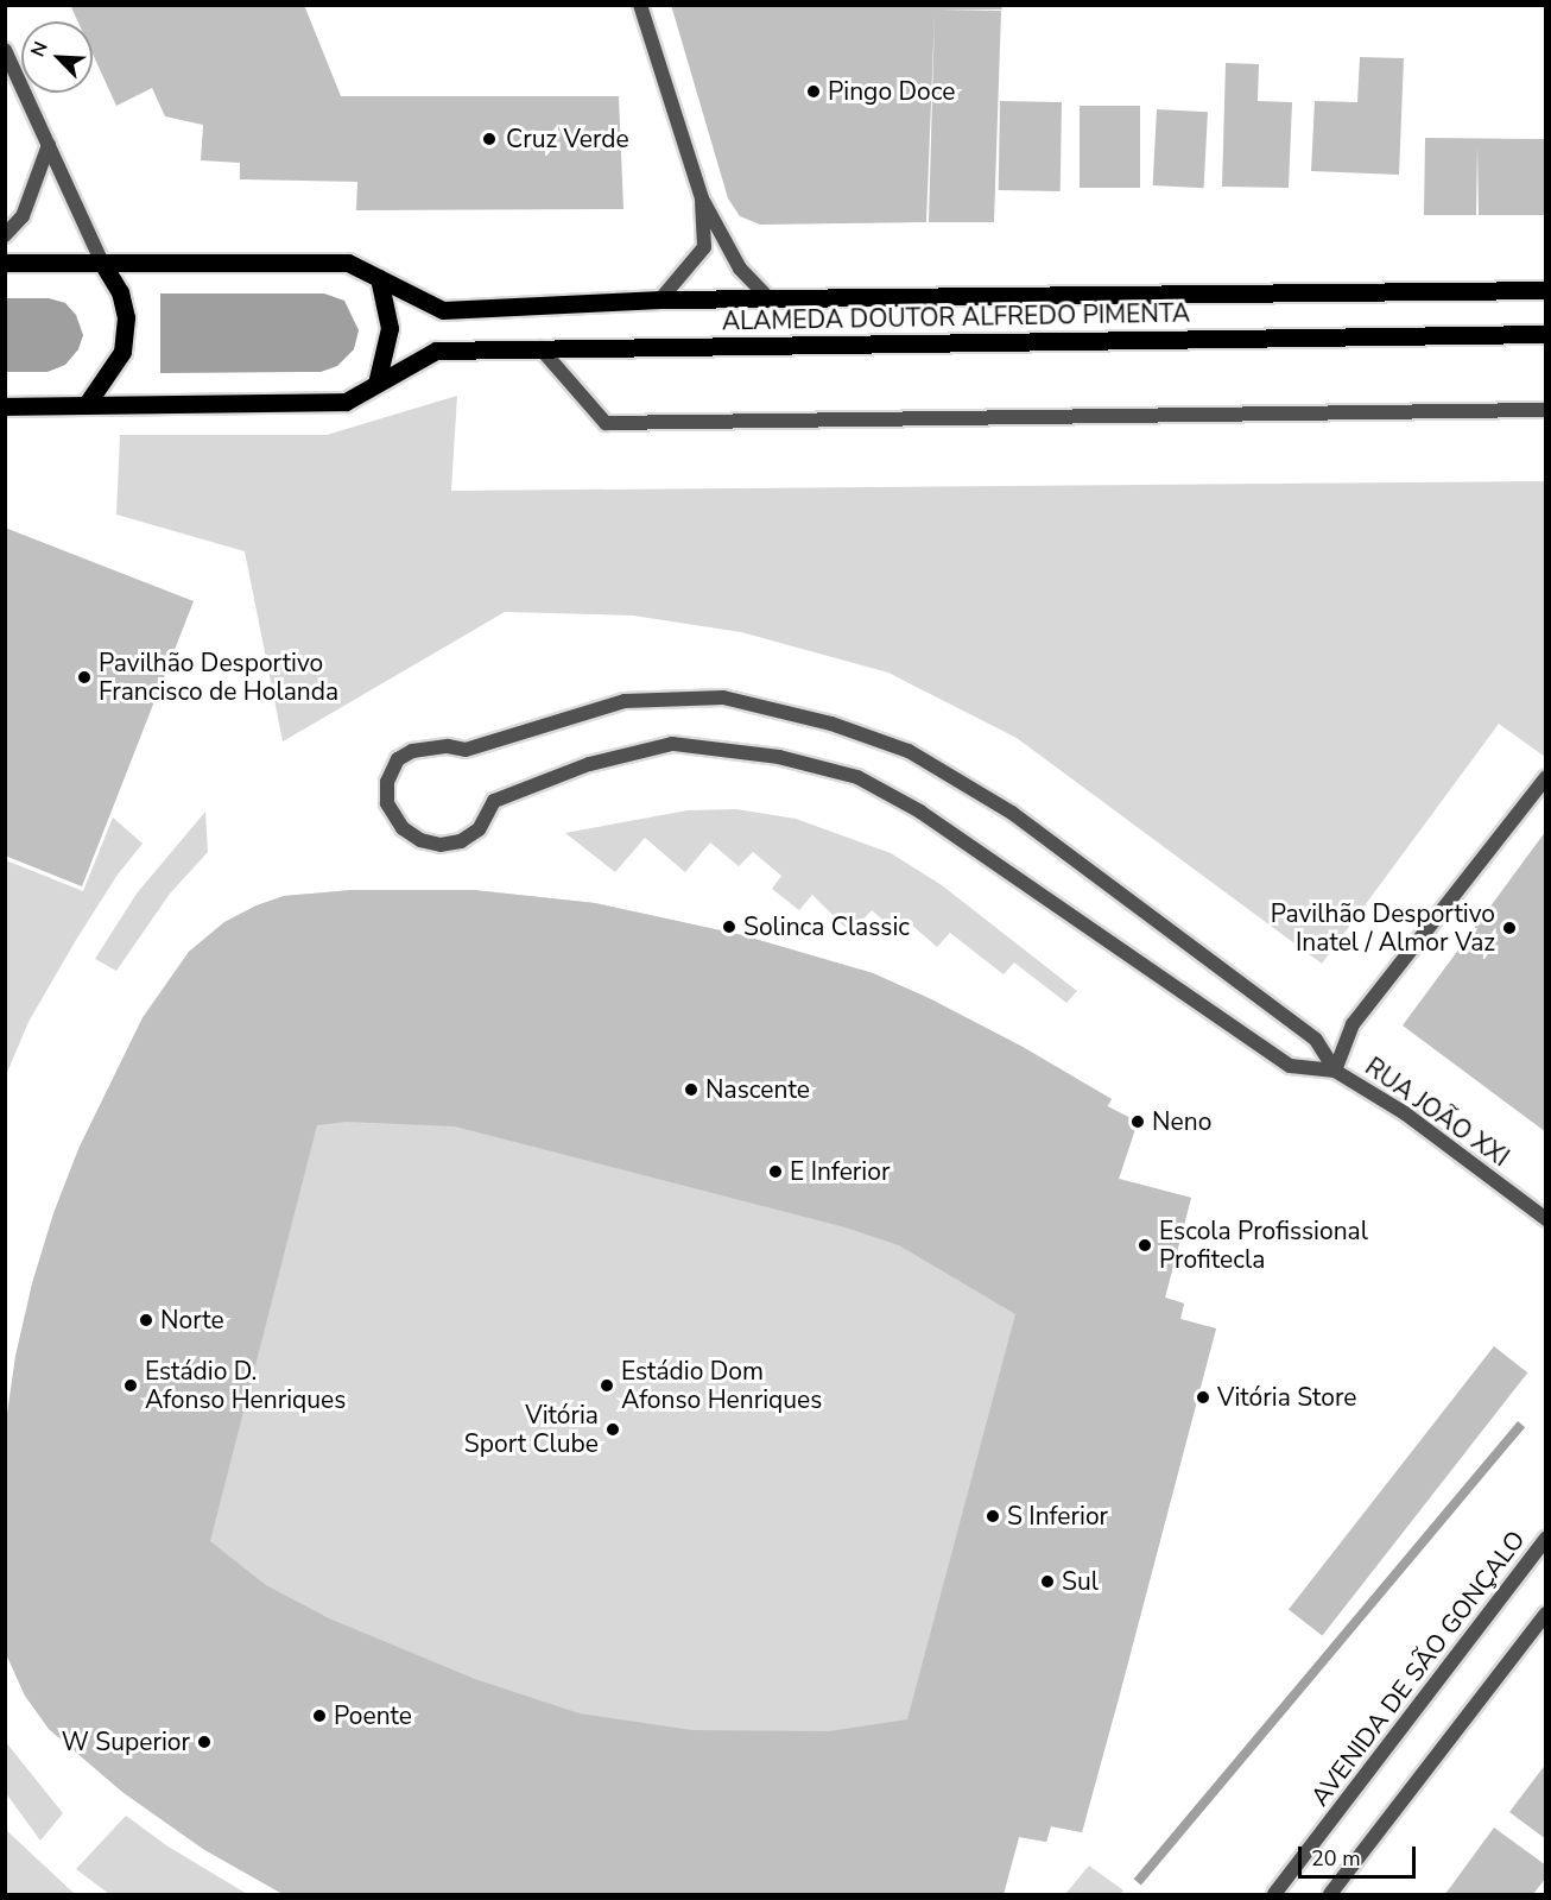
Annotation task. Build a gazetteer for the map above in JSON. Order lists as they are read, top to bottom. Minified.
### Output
{"streets":{"main road":["ALAMEDA DOUTOR ALFREDO PIMENTA"],"street":["RUA JOÃO XXI","AVENIDA DE SÃO GONÇALO"]},"places":["Pingo Doce","Cruz Verde","Pavilhão Desportivo Francisco de Holanda","Solinca Classic","Pavilhão Desportivo Inatel / Almor Vaz","Nascente","Neno","E Inferior","Escola Profissional Profitecla","Norte","Estádio D. Afonso Henriques","Estádio Dom Afonso Henriques","Vitória Store","Vitória Sport Clube","S Inferior","Sul","Poente","W Superior"],"scale_bar":"20 m","north":"top left"}
